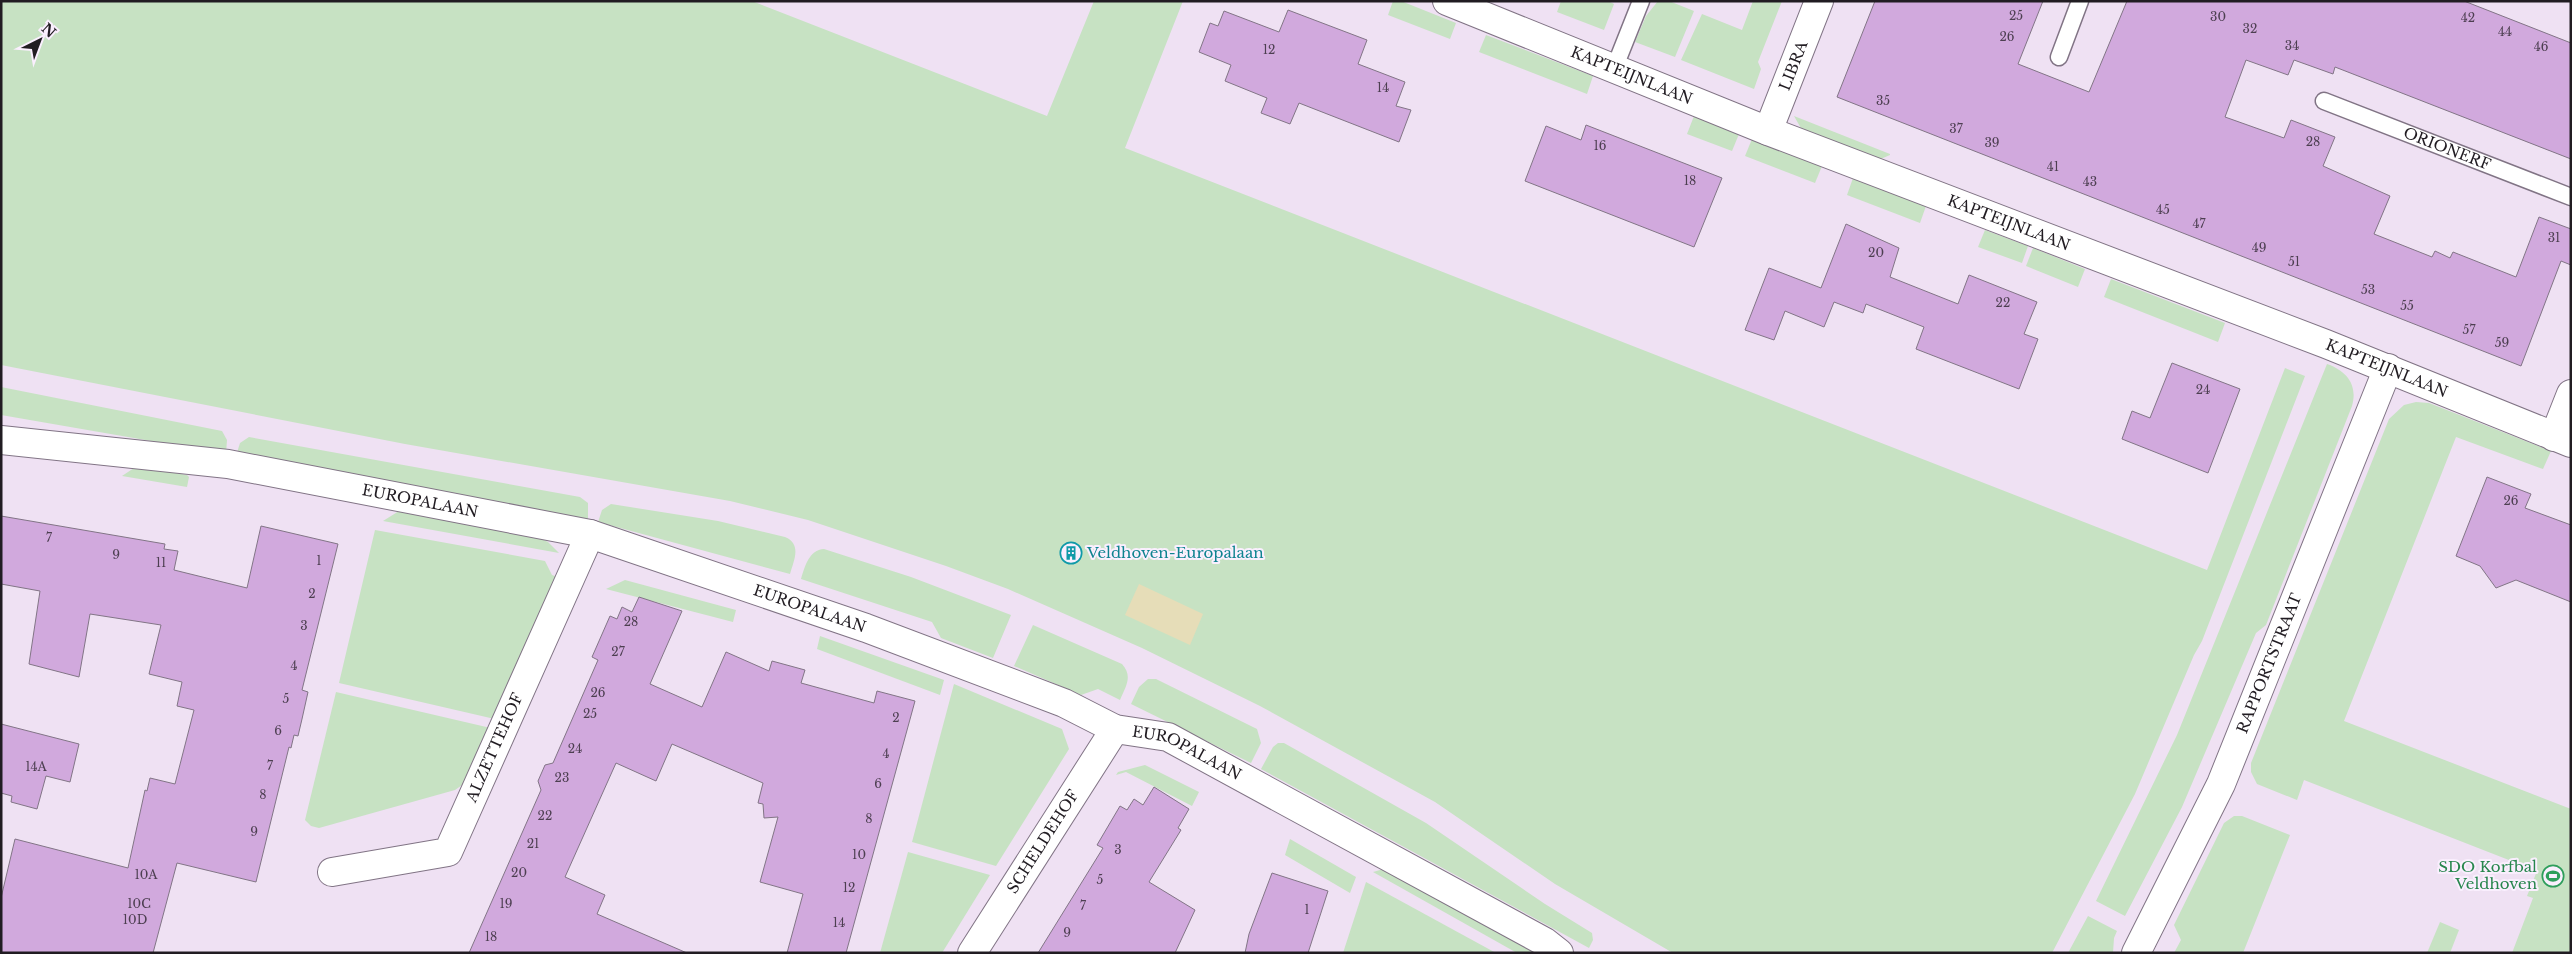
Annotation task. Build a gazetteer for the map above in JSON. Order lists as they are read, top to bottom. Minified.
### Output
{"streets":{"street":["LIBRA","KAPTEIJNLAAN","EUROPALAAN","RAPPORTSTRAAT","ALZETTEHOF","SCHELDEHOF"],"lane":["ORIONERF"]},"crossings":[["LIBRA","KAPTEIJNLAAN"],["KAPTEIJNLAAN","RAPPORTSTRAAT"],["EUROPALAAN","ALZETTEHOF"],["EUROPALAAN","SCHELDEHOF"]],"places":{"building":["Veldhoven-Europalaan"],"sports":["SDO Korfbal Veldhoven"]},"house_numbers":["25","30","42","32","44","26","34","46","12","14","35","37","28","39","16","41","18","43","45","47","31","49","20","51","53","22","55","57","59","24","26","7","9","1","11","2","28","3","27","4","26","5","25","2","6","24","4","7","14A","23","6","8","22","8","9","21","3","10","20","10A","5","12","10C","19","7","1","10D","14","9","18"],"north":"top right"}
